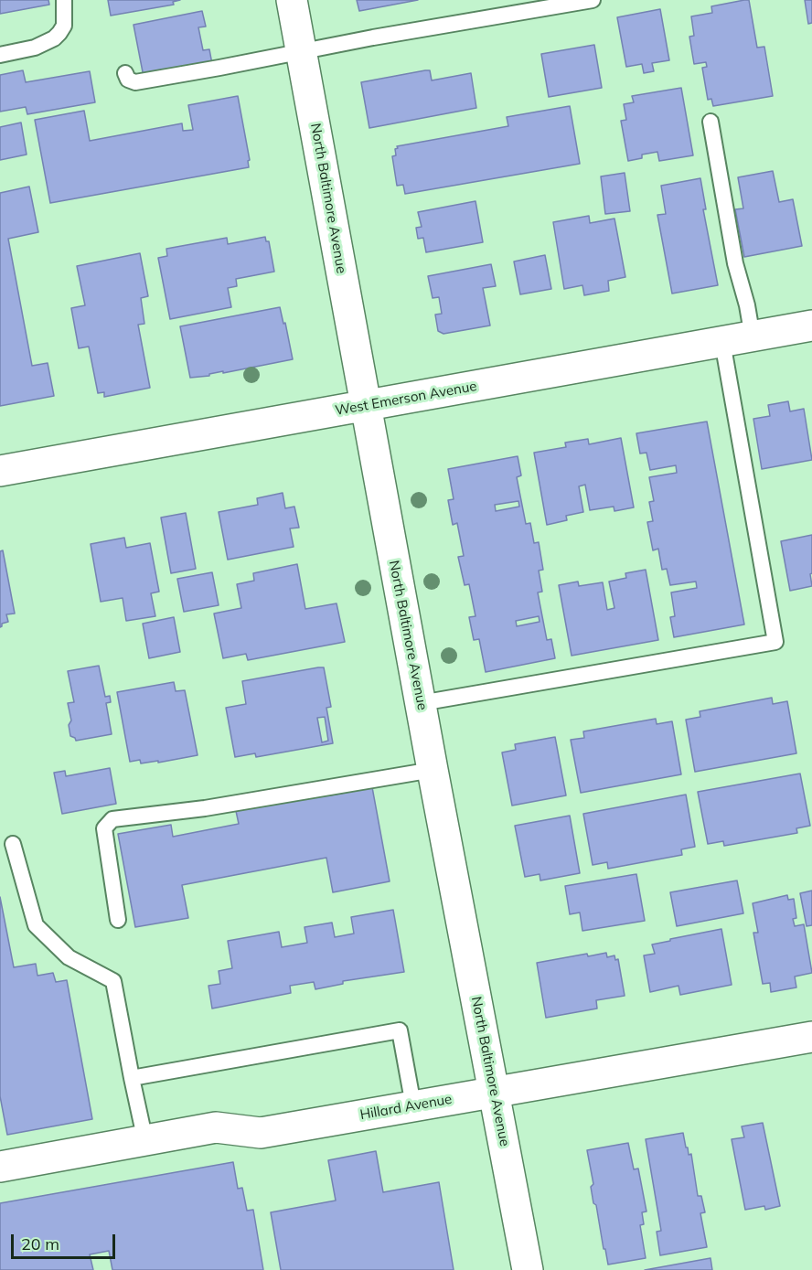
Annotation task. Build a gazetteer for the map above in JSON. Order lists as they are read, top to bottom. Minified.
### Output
{"streets":{"street":["North Baltimore Avenue","West Emerson Avenue","Hillard Avenue"]},"crossings":[["North Baltimore Avenue","West Emerson Avenue"],["North Baltimore Avenue","Hillard Avenue"]],"scale_bar":"20 m"}
